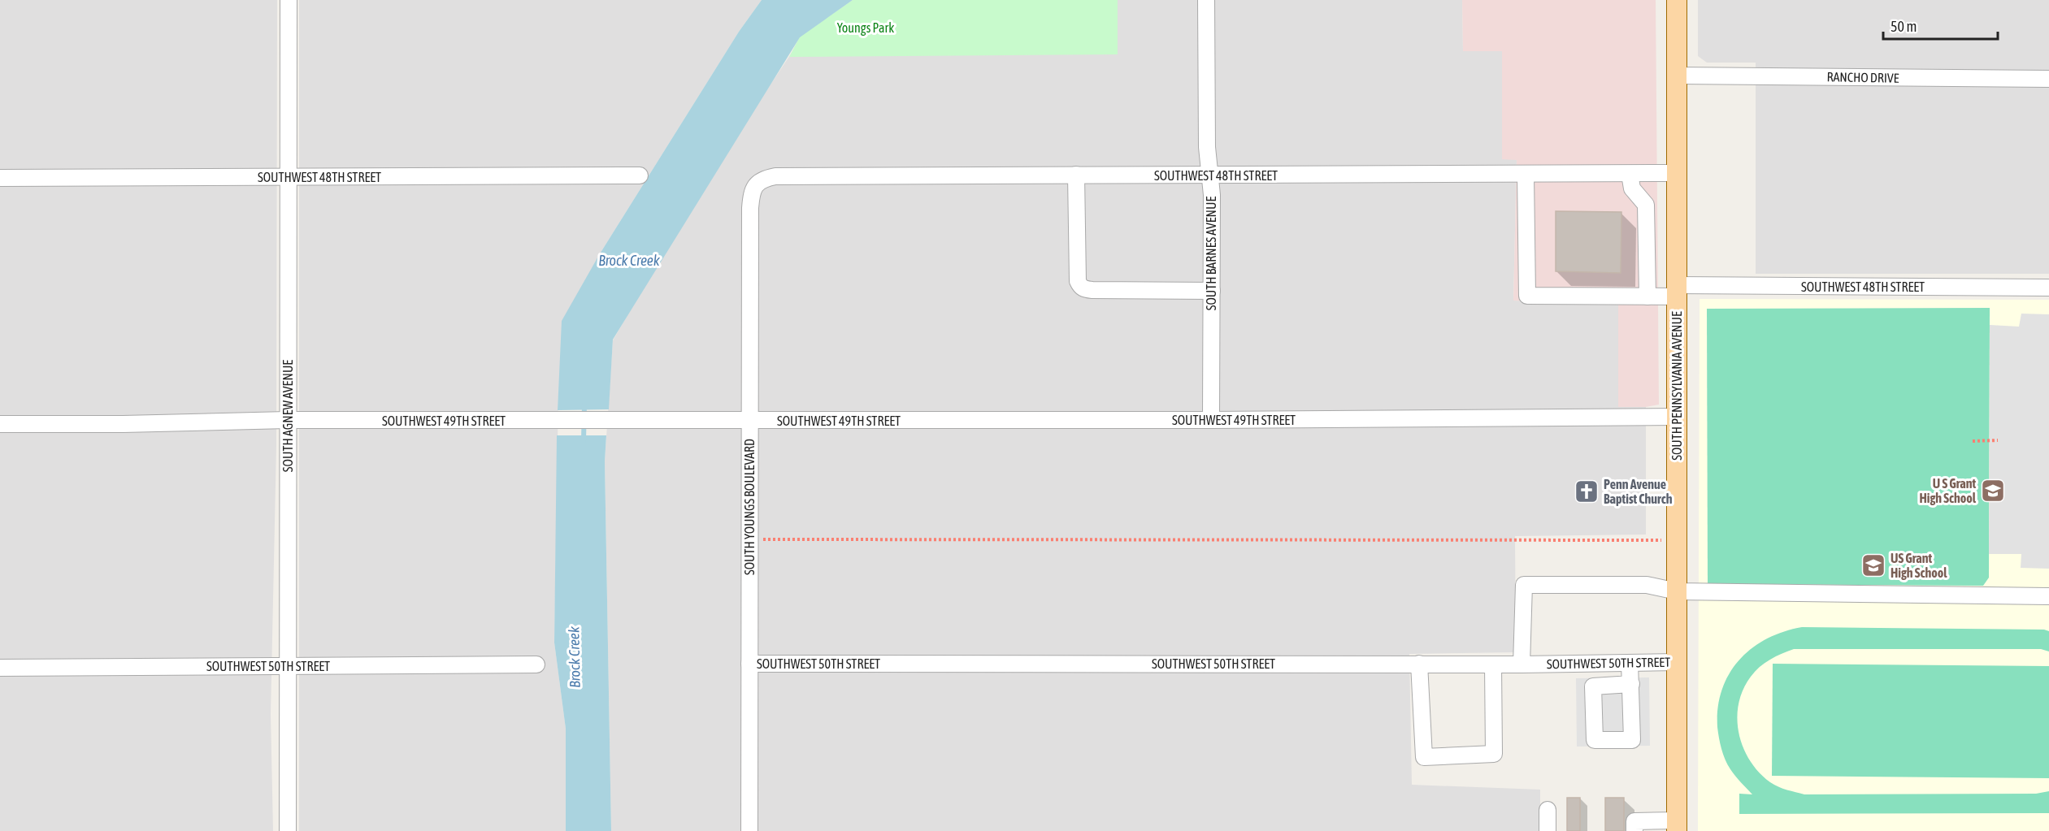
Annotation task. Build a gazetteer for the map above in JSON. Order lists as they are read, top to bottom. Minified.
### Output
{"streets":{"main road":["SOUTH PENNSYLVANIA AVENUE"],"street":["RANCHO DRIVE","SOUTHWEST 48TH STREET","SOUTH BARNES AVENUE","SOUTH AGNEW AVENUE","SOUTHWEST 49TH STREET","SOUTH YOUNGS BOULEVARD","SOUTHWEST 50TH STREET"]},"crossings":[["RANCHO DRIVE","SOUTH PENNSYLVANIA AVENUE"],["SOUTHWEST 48TH STREET","SOUTH BARNES AVENUE"],["SOUTHWEST 48TH STREET","SOUTH PENNSYLVANIA AVENUE"],["SOUTHWEST 48TH STREET","SOUTH AGNEW AVENUE"],["SOUTHWEST 48TH STREET","SOUTH YOUNGS BOULEVARD"],["SOUTH BARNES AVENUE","SOUTHWEST 49TH STREET"],["SOUTH PENNSYLVANIA AVENUE","SOUTHWEST 49TH STREET"],["SOUTH PENNSYLVANIA AVENUE","SOUTHWEST 50TH STREET"],["SOUTH AGNEW AVENUE","SOUTHWEST 49TH STREET"],["SOUTH AGNEW AVENUE","SOUTHWEST 50TH STREET"],["SOUTHWEST 49TH STREET","SOUTH YOUNGS BOULEVARD"],["SOUTH YOUNGS BOULEVARD","SOUTHWEST 50TH STREET"]],"water":["Brock Creek"],"parks":["Youngs Park"],"places":{"school or university":["U S Grant High School","US Grant High School"],"church":["Penn Avenue Baptist Church"]},"scale_bar":"50 m"}
